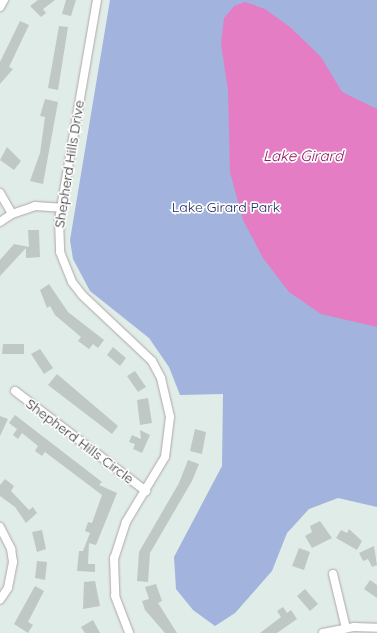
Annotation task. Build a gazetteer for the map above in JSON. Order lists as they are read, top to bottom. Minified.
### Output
{"streets":{"street":["Shepherd Hills Drive","Shepherd Hills Circle"]},"crossings":[["Shepherd Hills Drive","Shepherd Hills Circle"]],"water":["Lake Girard"],"parks":["Lake Girard Park"]}
